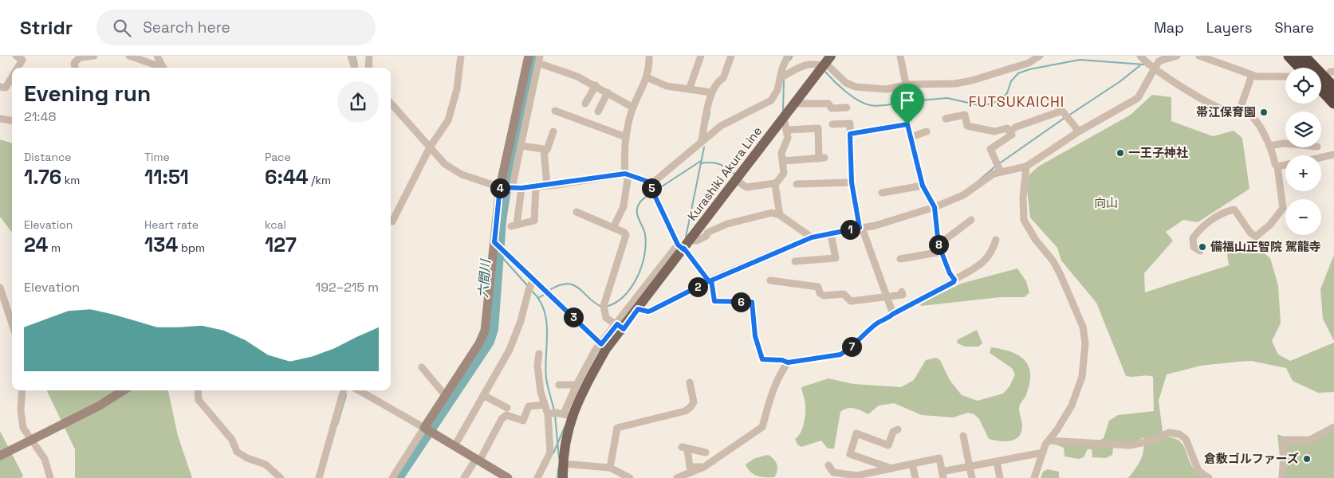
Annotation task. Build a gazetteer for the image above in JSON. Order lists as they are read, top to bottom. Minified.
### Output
{"streets":{"main road":["Kurashiki Akura Line"]},"districts":["FUTSUKAICHI"],"water":["六間川"],"parks":["向山"],"places":["帯江保育園","一王子神社","備福山正智院 駕龍寺","倉敷ゴルファーズ"],"page":{"header":"Stridr","search":"Search here","nav":["Map","Layers","Share"],"map_buttons":["+","−"],"heading":["Evening run","21:48"],"stats":[["Distance","1.76 km"],["Time","11:51"],["Pace","6:44 /km"],["Elevation","24 m"],["Heart rate","134 bpm"],["kcal","127"]],"pins":["4","5","1","8","2","6","3","7"],"chart":["Elevation","192–215 m"]}}
